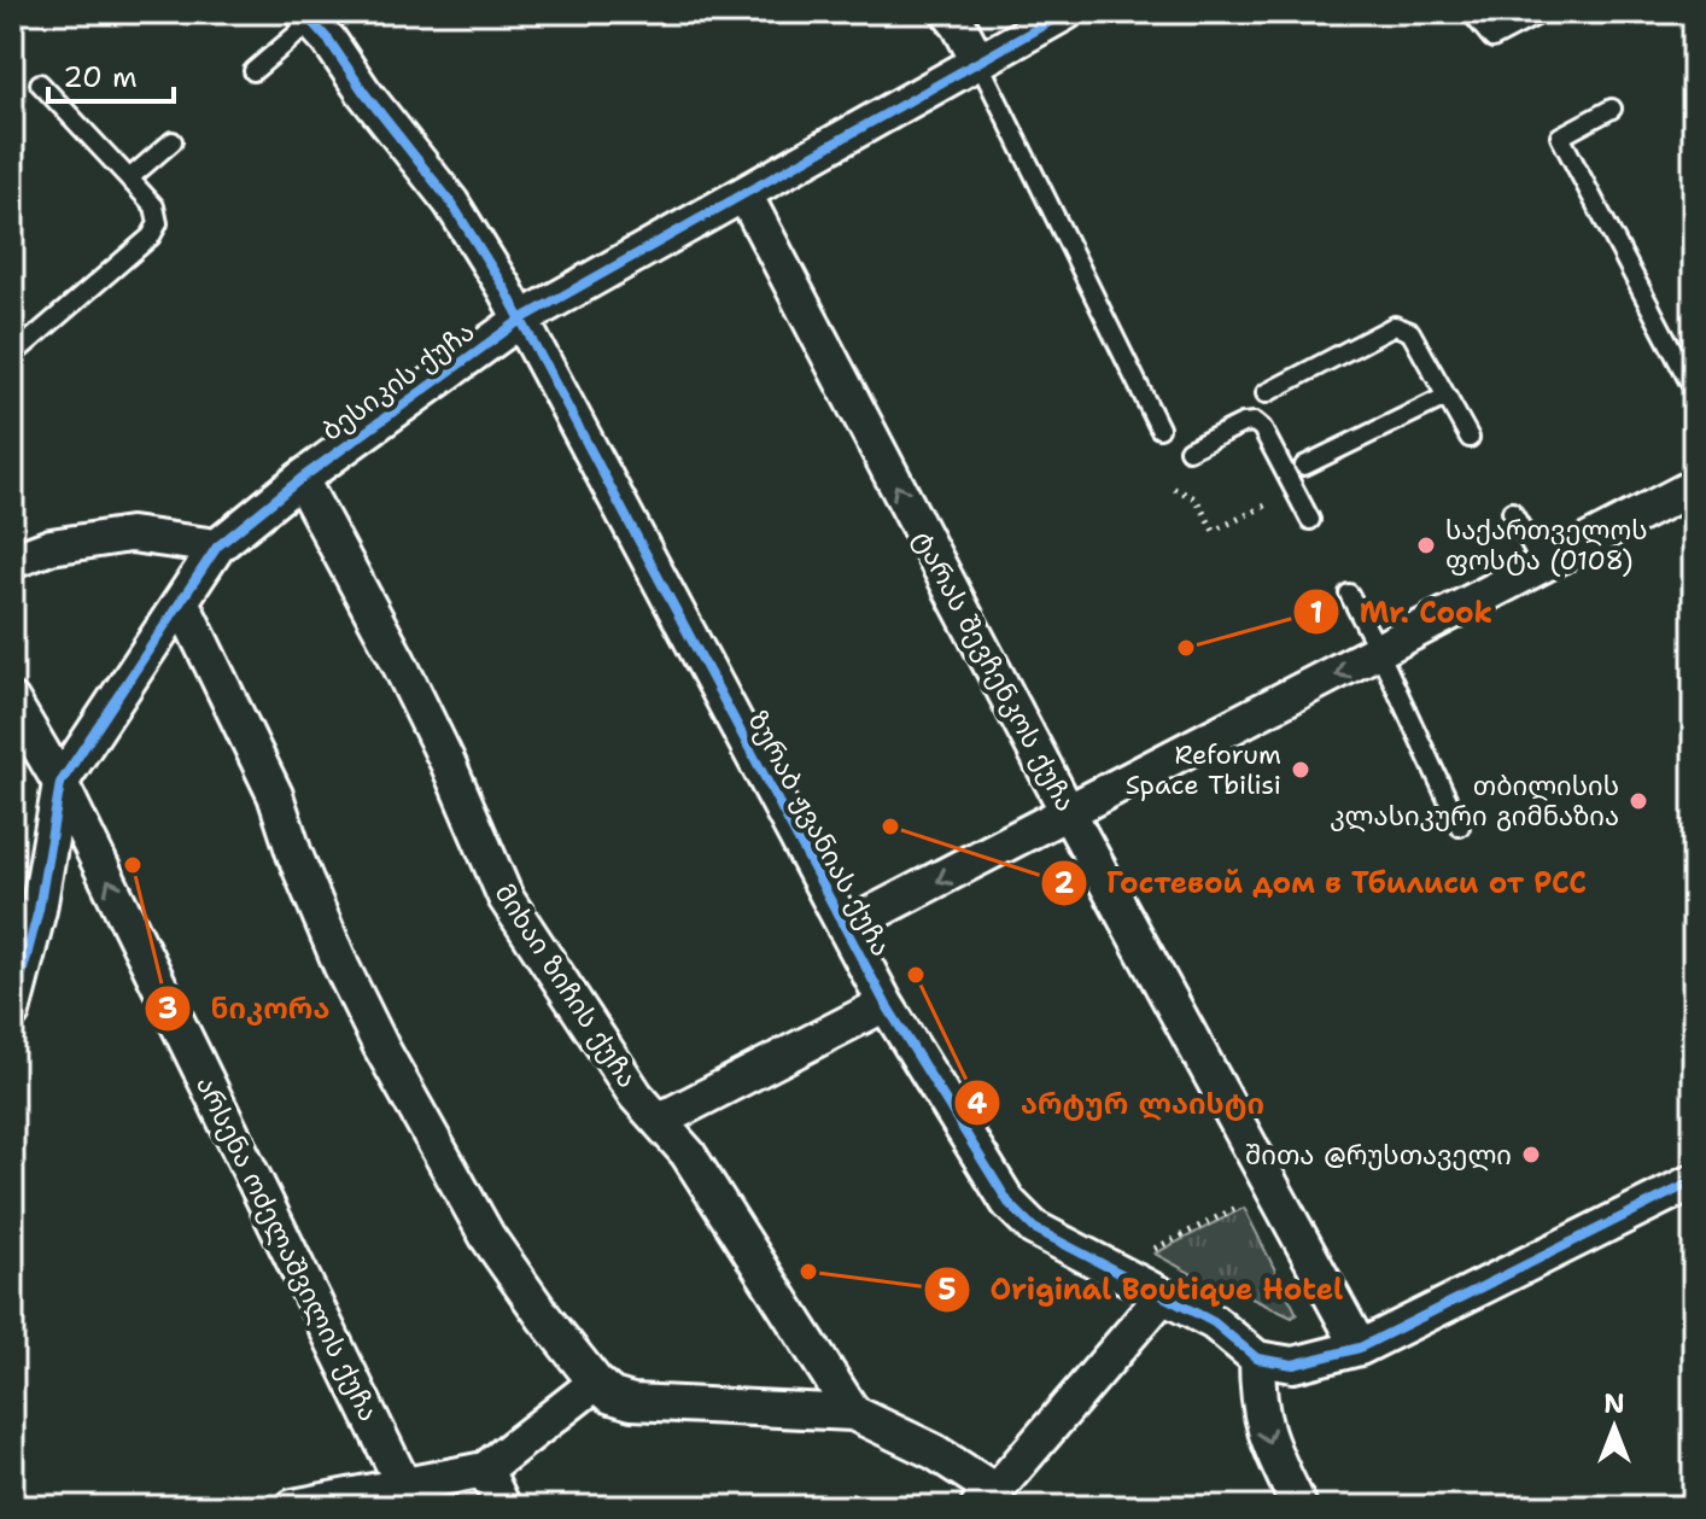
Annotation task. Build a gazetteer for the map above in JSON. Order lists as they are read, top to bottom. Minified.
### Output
{"streets":{"street":["ბესიკის ქუჩა","ტარას შევჩენკოს ქუჩა","ზურაბ ჟვანიას ქუჩა","მიხაი ზიჩის ქუჩა","არსენა ოძელაშვილის ქუჩა"]},"crossings":[["ბესიკის ქუჩა","ტარას შევჩენკოს ქუჩა"],["ბესიკის ქუჩა","ზურაბ ჟვანიას ქუჩა"],["ბესიკის ქუჩა","მიხაი ზიჩის ქუჩა"],["ბესიკის ქუჩა","არსენა ოძელაშვილის ქუჩა"]],"one_way":["ტარას შევჩენკოს ქუჩა"],"places":["საქართველოს ფოსტა (0108)","Mr. Cook","Reforum Space Tbilisi","თბილისის კლასიკური გიმნაზია","Гостевой дом в Тбилиси от РСС","ნიკორა","არტურ ლაისტი","შითა @რუსთაველი","Original Boutique Hotel"],"scale_bar":"20 m","north":"top"}
